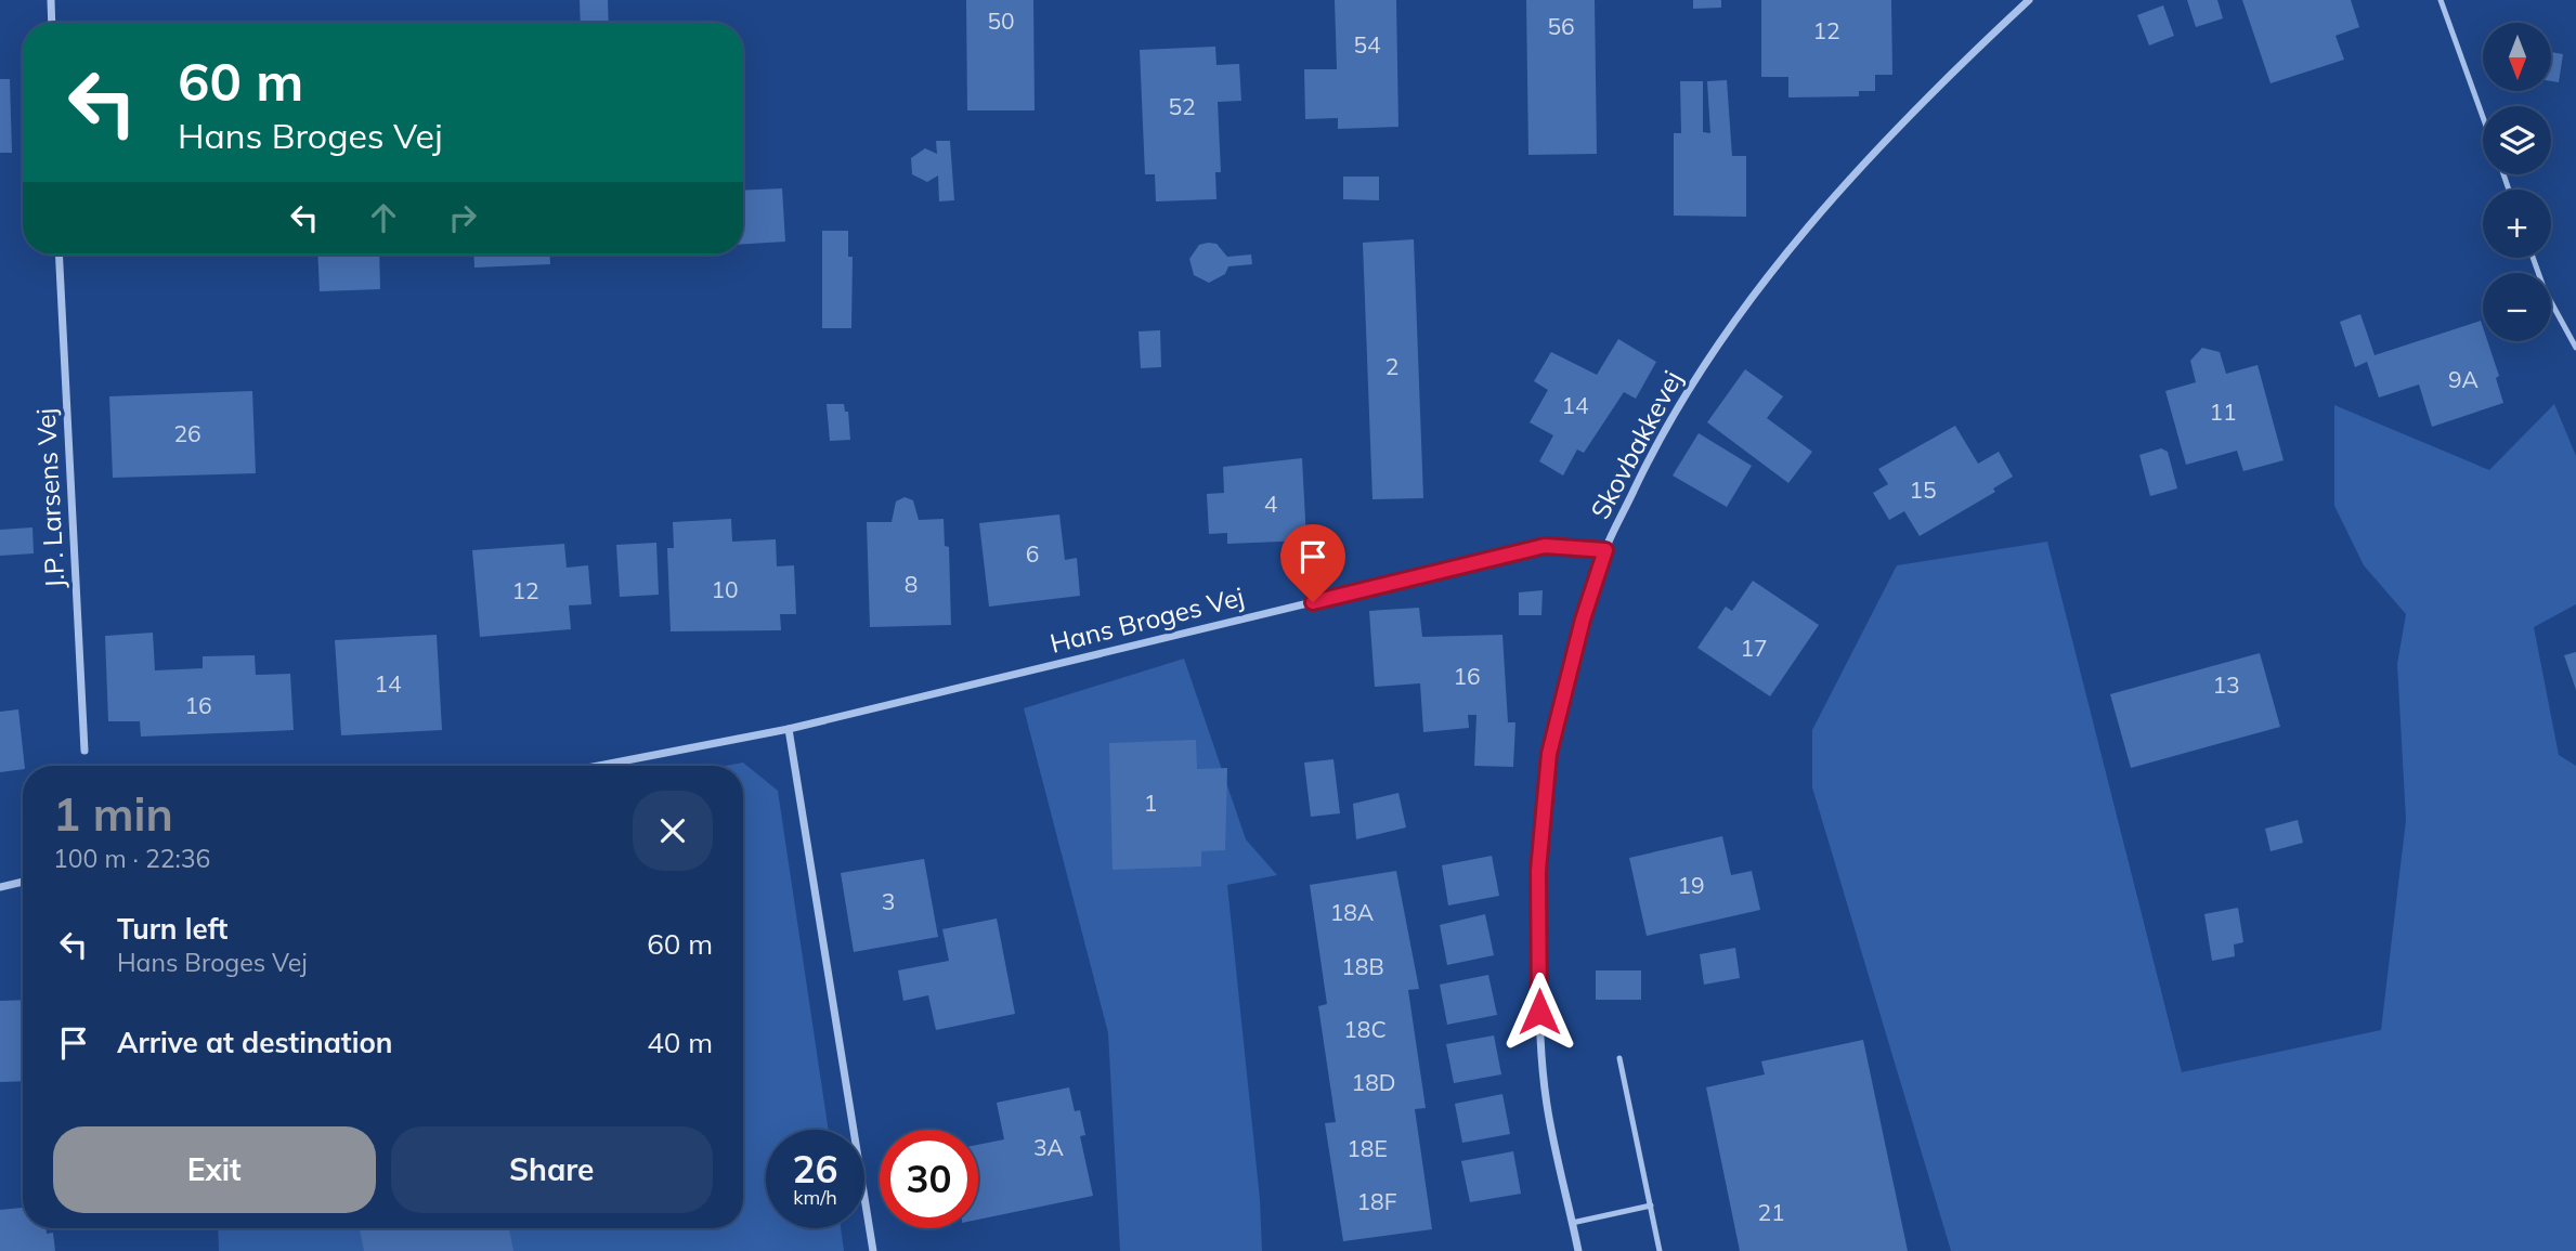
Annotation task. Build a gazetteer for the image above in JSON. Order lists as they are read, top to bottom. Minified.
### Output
{"streets":{"street":["Skovbakkevej","J.P. Larsens Vej","Hans Broges Vej"]},"crossings":[["Skovbakkevej","Hans Broges Vej"]],"house_numbers":["50","56","12","54","52","2","9A","14","11","26","15","4","6","8","10","12","17","16","14","13","16","1","19","3","18A","18B","18C","18D","3A","18E","18F","21"],"north":"bottom","page":{"map_buttons":["+","−"],"turn":["60 m","Hans Broges Vej"],"heading":["1 min","100 m · 22:36"],"list":[{"name":"Turn left","note":"Hans Broges Vej","value":"60 m"},{"name":"Arrive at destination","value":"40 m"}],"buttons":["Exit","Share"],"speed":"26 km/h","limit":"30"}}
